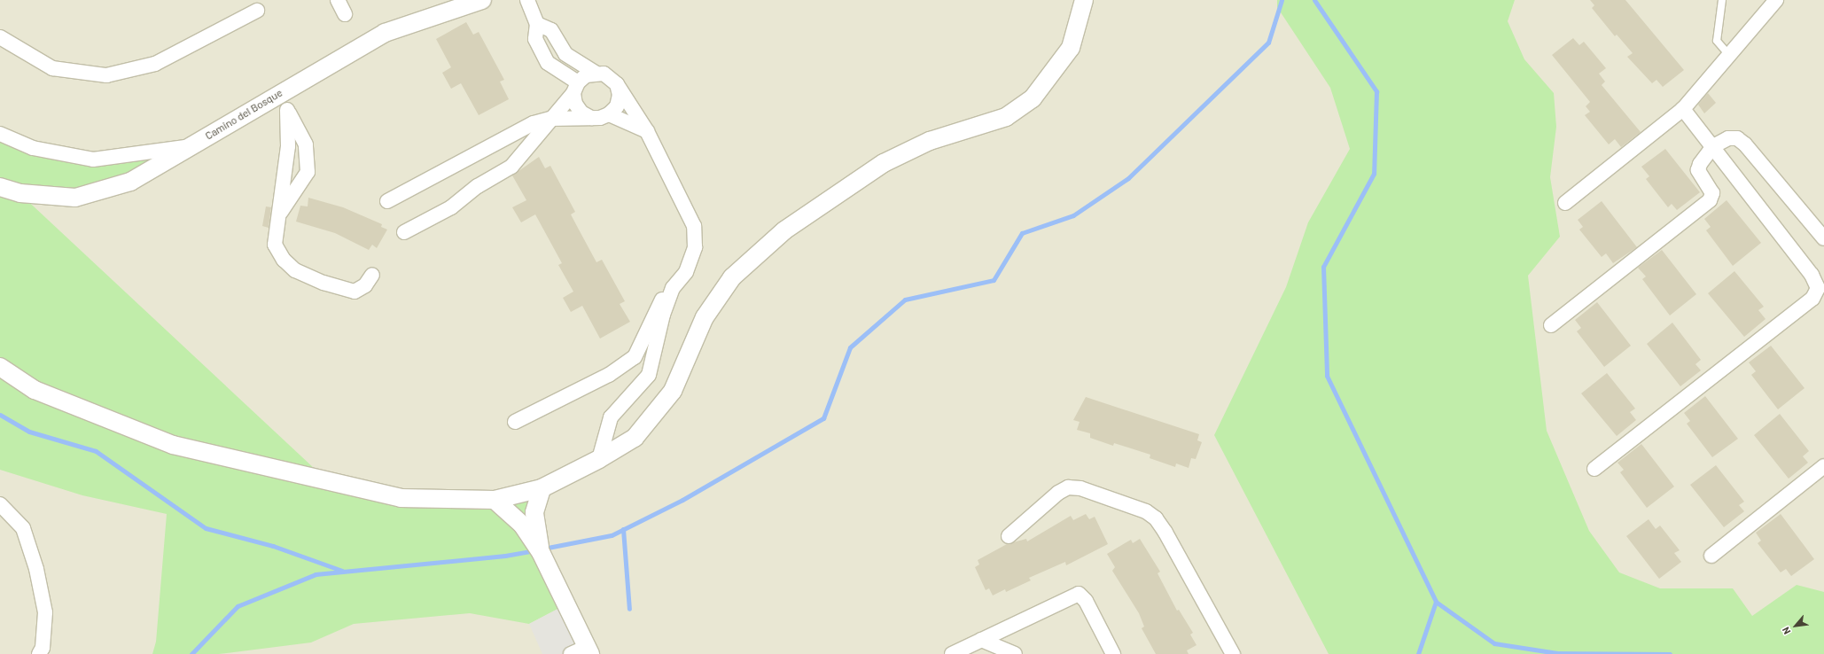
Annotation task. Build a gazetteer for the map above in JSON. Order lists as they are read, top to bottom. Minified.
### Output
{"streets":{"street":["Camino del Bosque"]},"north":"bottom left"}
